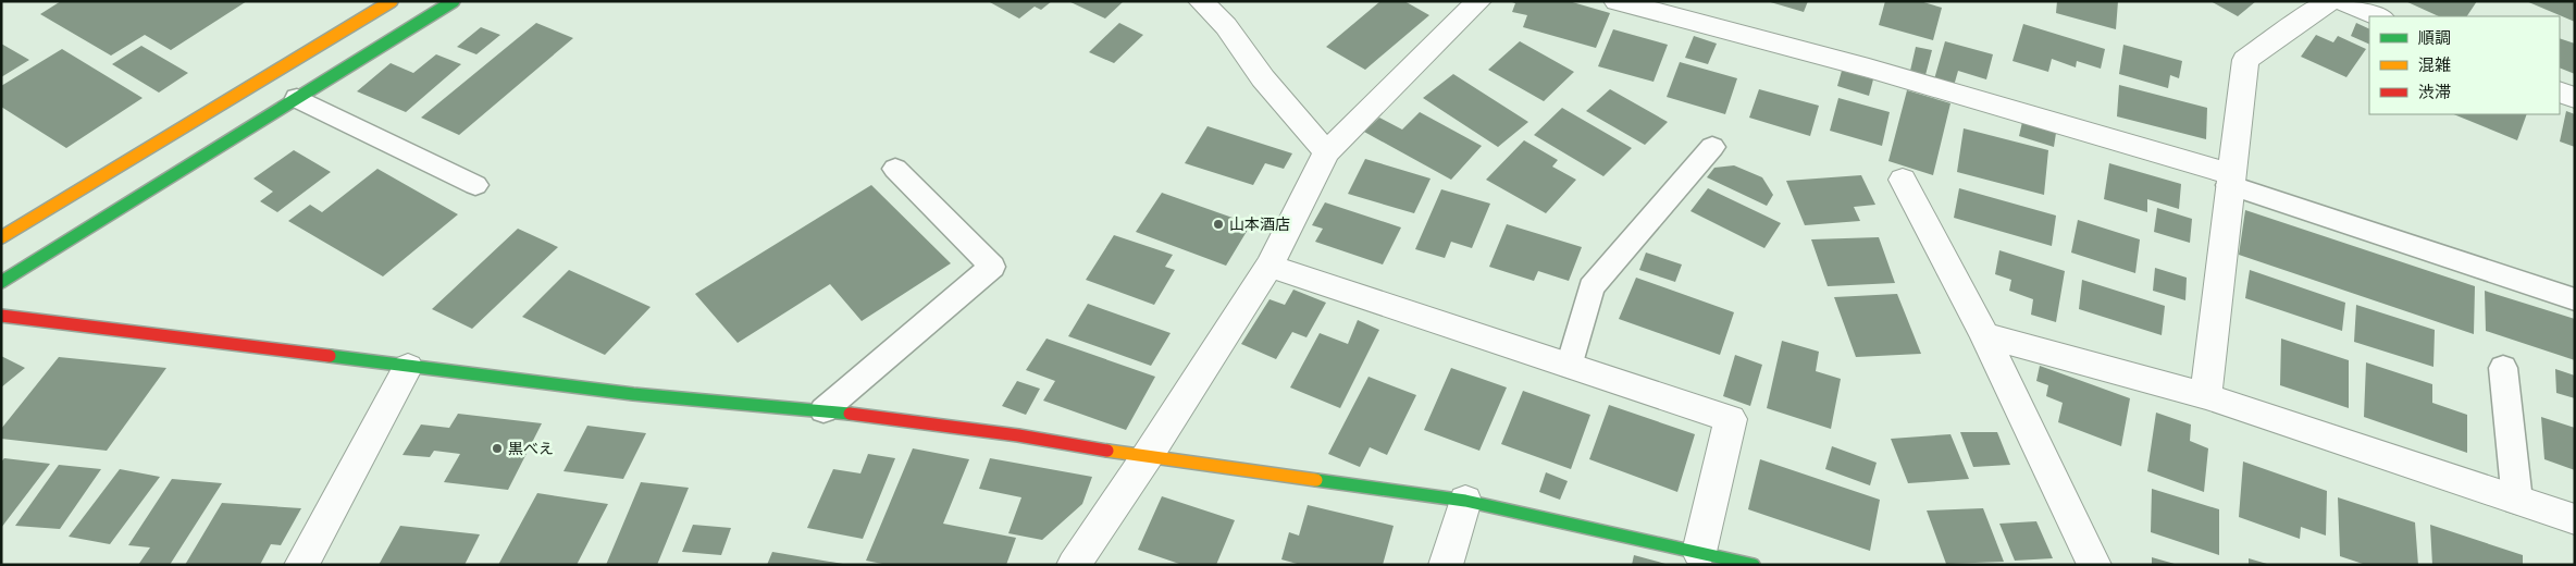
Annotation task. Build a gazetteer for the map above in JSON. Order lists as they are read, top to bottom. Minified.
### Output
{"places":["山本酒店","黒べえ"],"legend":["順調","混雑","渋滞"]}
